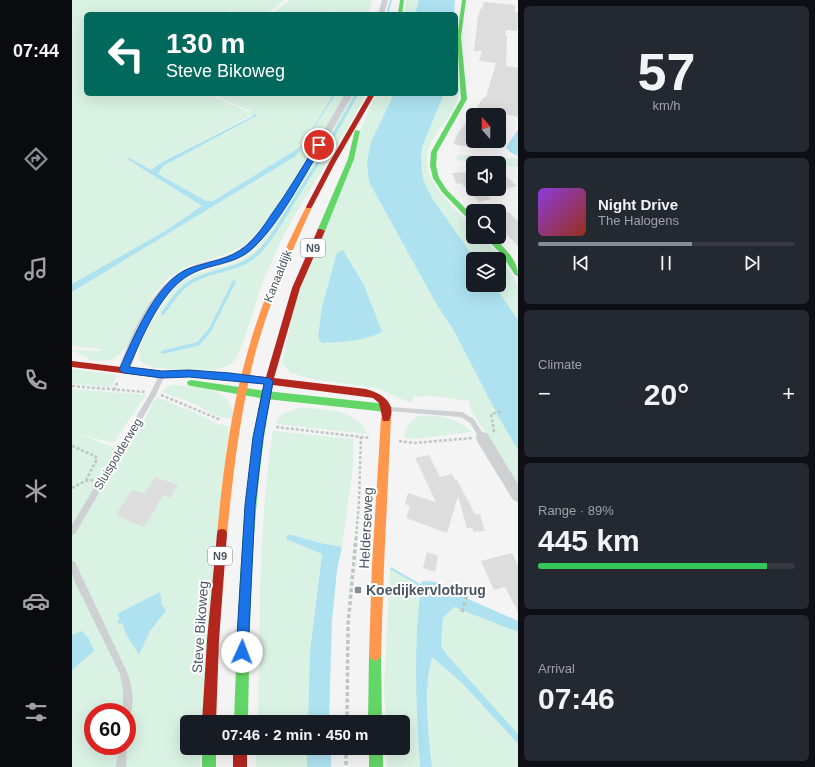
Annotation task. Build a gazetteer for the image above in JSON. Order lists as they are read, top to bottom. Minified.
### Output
{"streets":{"main road":["N9","Kanaaldijk","Helderseweg","Steve Bikoweg"],"lane":["Sluispolderweg"]},"crossings":[["N9","Kanaaldijk"],["Kanaaldijk","Steve Bikoweg"]],"places":{"transit":["Koedijkervlotbrug"]},"north":"top","page":{"tabs":"07:44","tile":[["57","km/h"],"Climate",["Range · 89%","445 km"],["Arrival","07:46"]],"turn":["130 m","Steve Bikoweg"],"song":["Night Drive","The Halogens"],"heat":["−","20°","+"],"limit":"60","trip":"07:46 · 2 min · 450 m"}}
